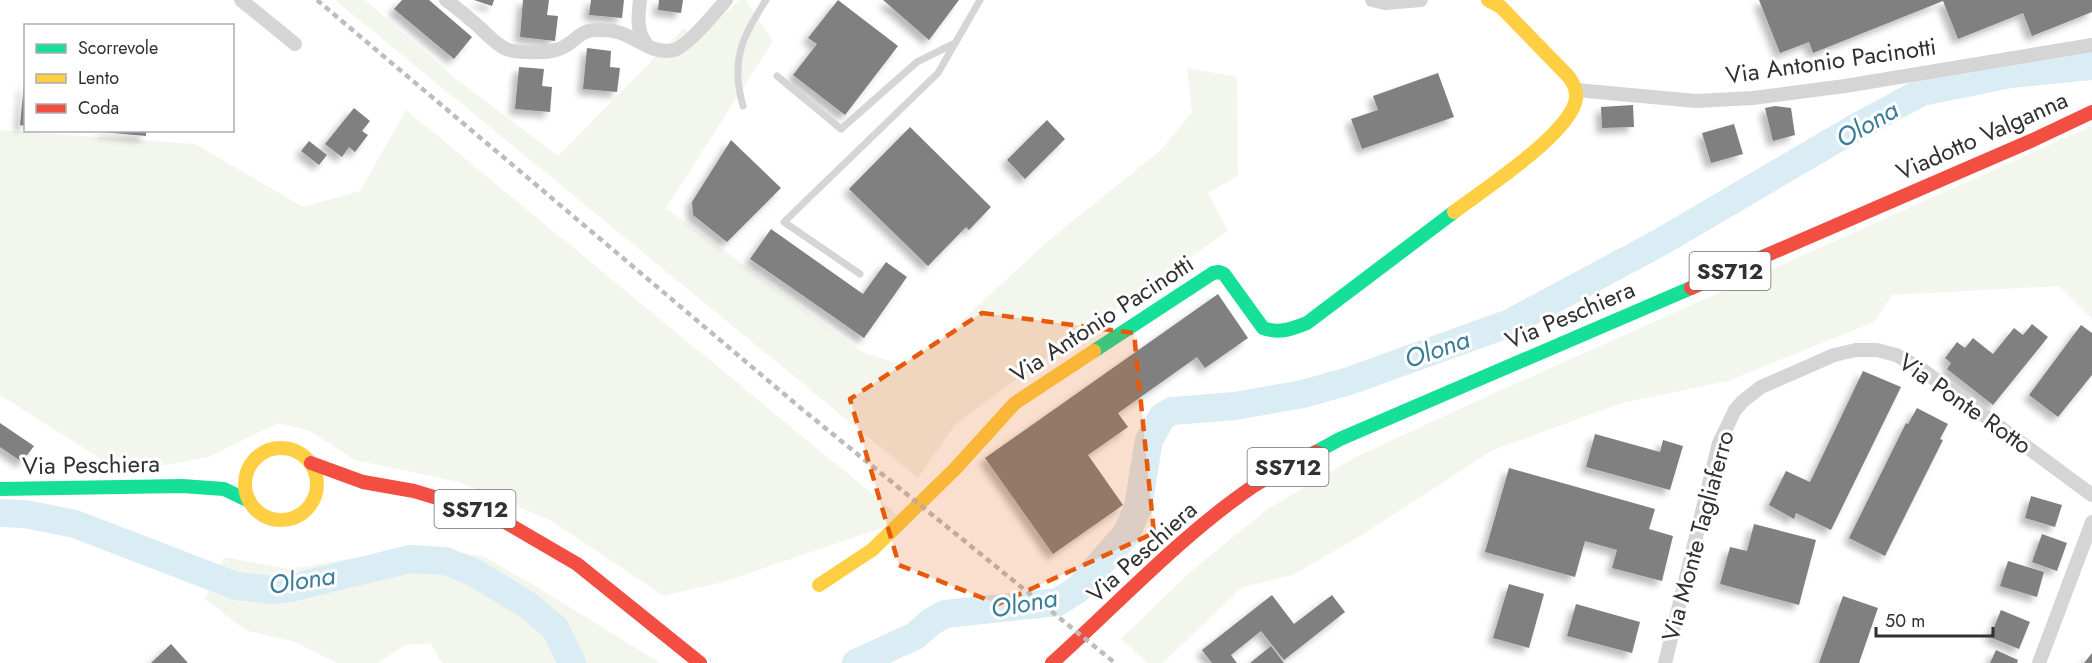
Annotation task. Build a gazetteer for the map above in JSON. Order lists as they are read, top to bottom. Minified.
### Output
{"streets":{"main road":["Via Antonio Pacinotti","Viadotto Valganna","SS712","Via Peschiera"],"street":["Via Ponte Rotto","Via Monte Tagliaferro"]},"crossings":[["Viadotto Valganna","Via Peschiera"],["Via Ponte Rotto","Via Monte Tagliaferro"]],"water":["Olona"],"legend":["Scorrevole","Lento","Coda"],"scale_bar":"50 m"}
